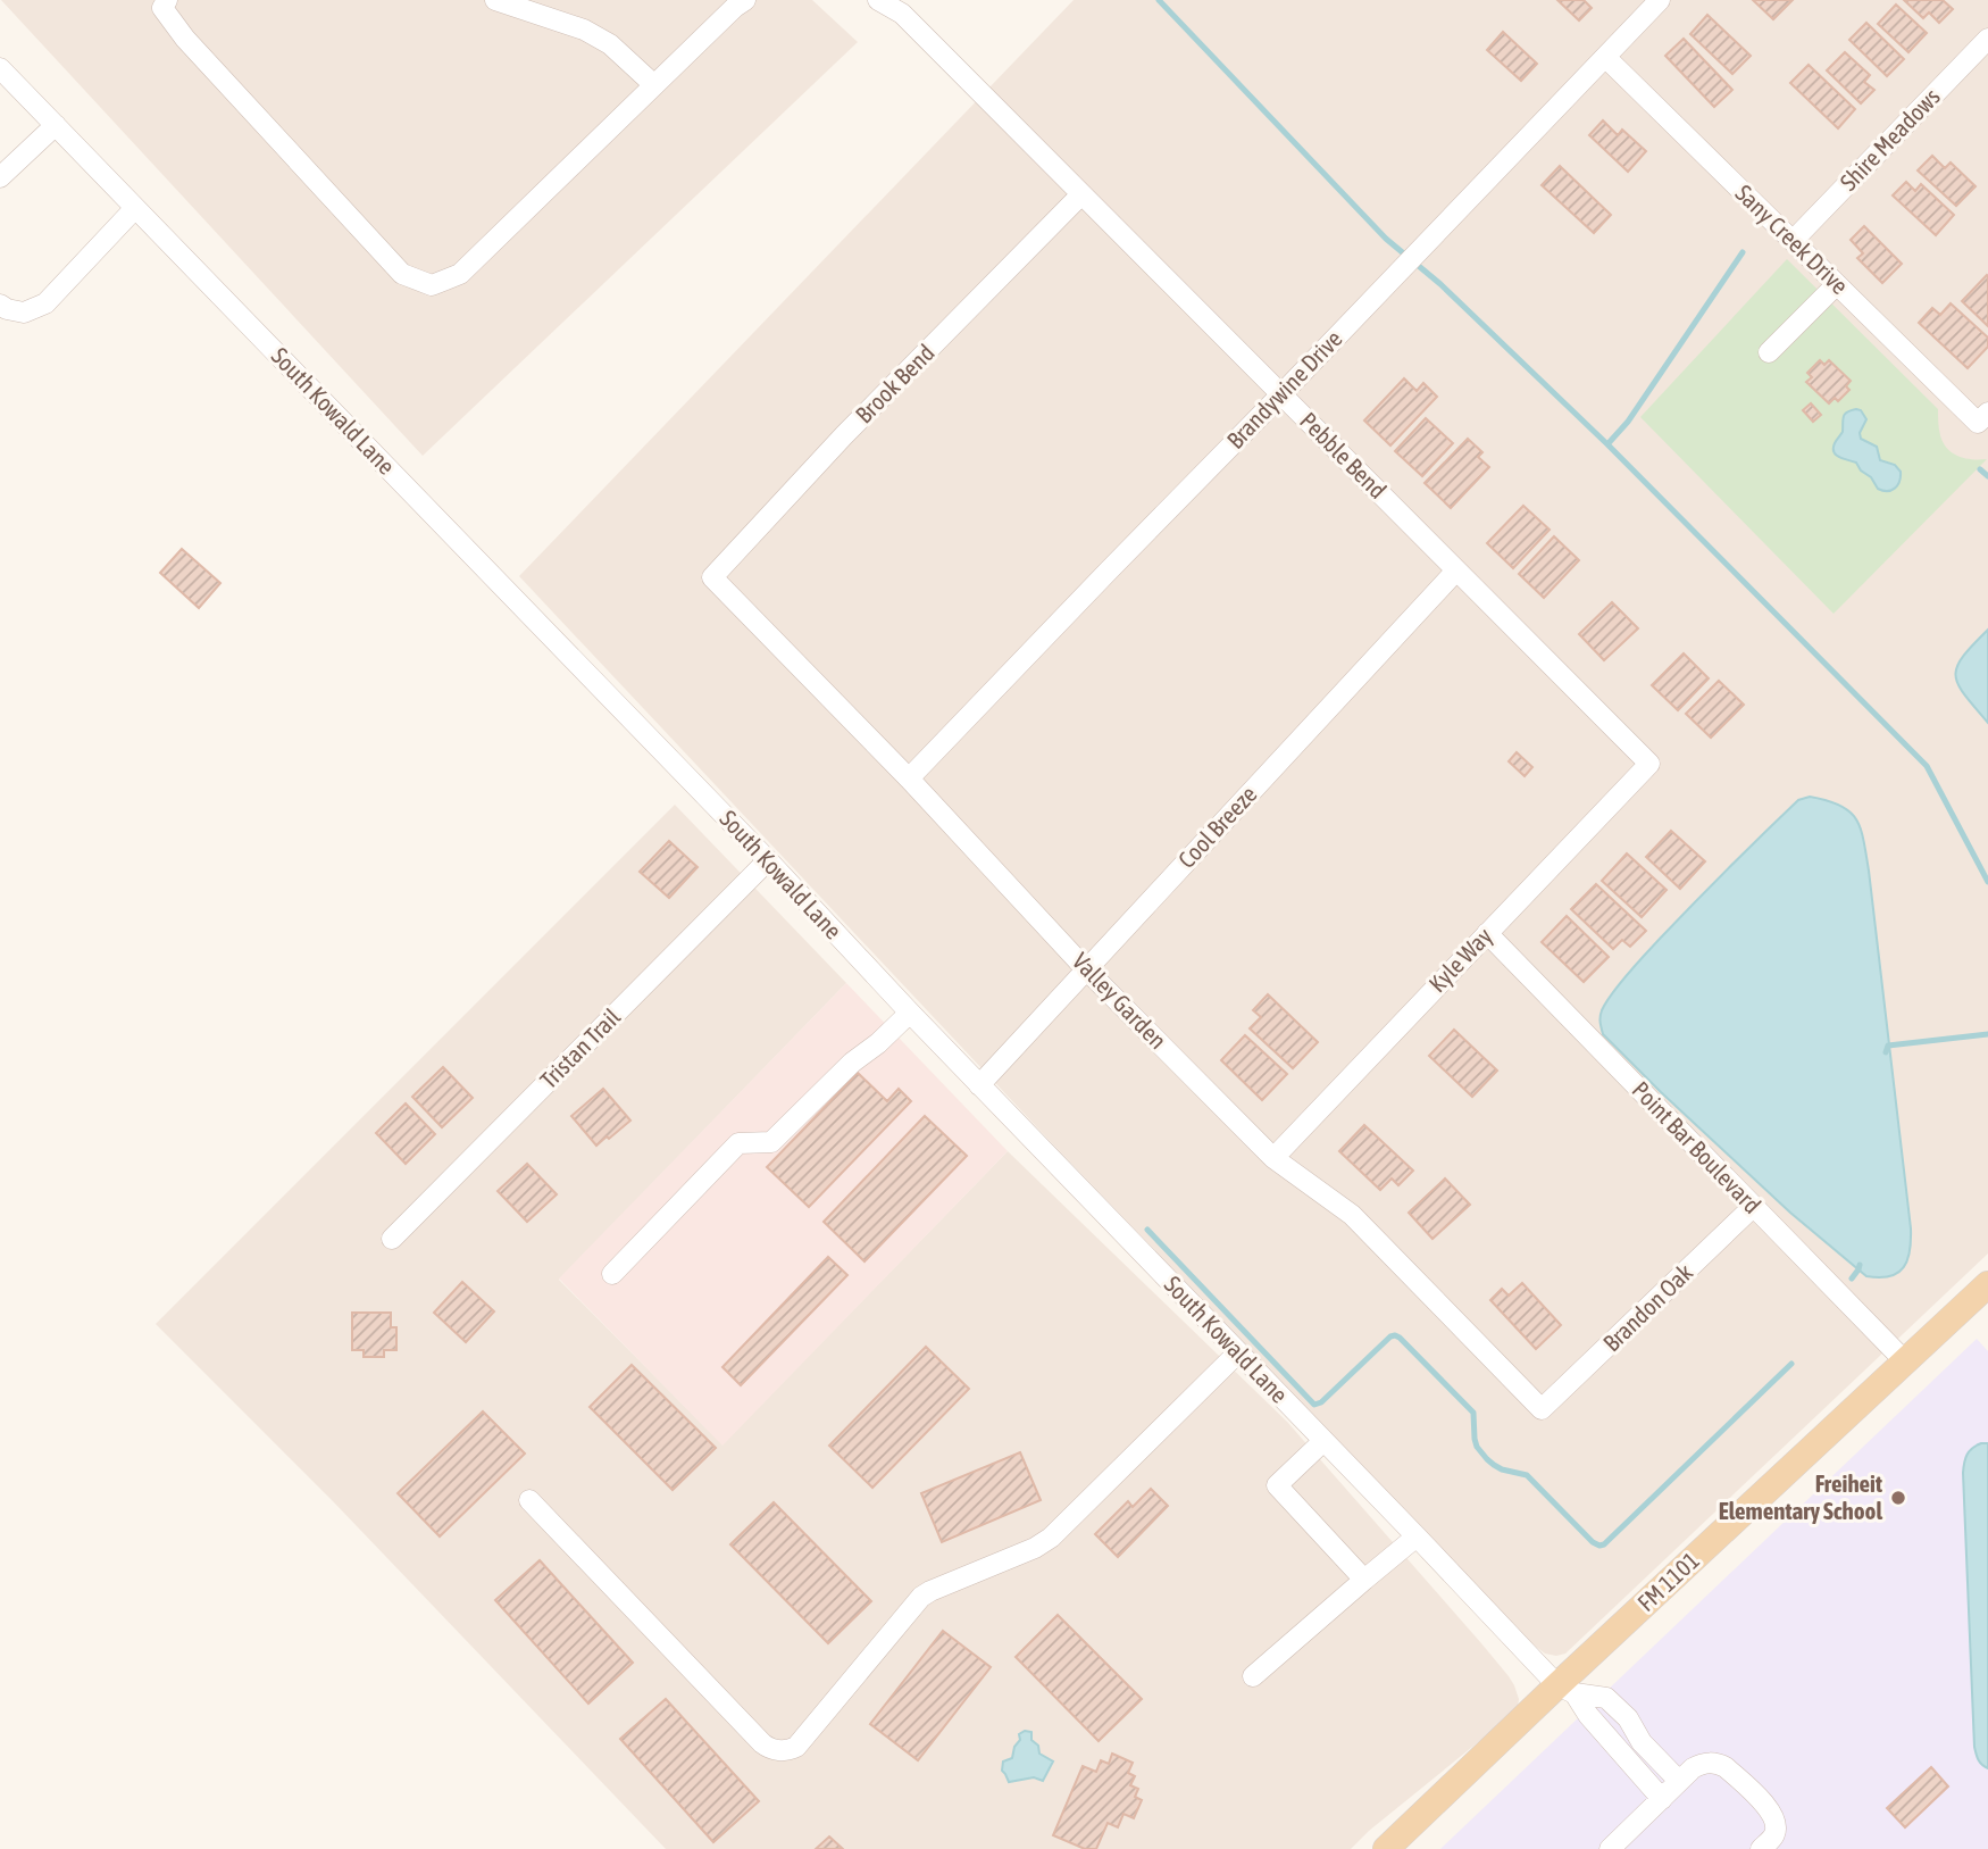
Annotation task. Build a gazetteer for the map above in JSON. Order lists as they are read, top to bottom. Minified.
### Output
{"streets":{"main road":["FM 1101"],"street":["Shire Meadows","Sany Creek Drive","Brook Bend","Brandywine Drive","South Kowald Lane","Pebble Bend","Cool Breeze","Kyle Way","Valley Garden","Tristan Trail","Point Bar Boulevard","Brandon Oak"]},"crossings":[["Shire Meadows","Sany Creek Drive"],["Sany Creek Drive","Brandywine Drive"],["Brook Bend","Pebble Bend"],["Brook Bend","Valley Garden"],["Brandywine Drive","Pebble Bend"],["Brandywine Drive","Valley Garden"],["South Kowald Lane","Cool Breeze"],["South Kowald Lane","Tristan Trail"],["South Kowald Lane","FM 1101"],["Pebble Bend","Cool Breeze"],["Pebble Bend","Kyle Way"],["Cool Breeze","Valley Garden"],["Kyle Way","Valley Garden"],["Kyle Way","Point Bar Boulevard"],["Valley Garden","Brandon Oak"],["Point Bar Boulevard","Brandon Oak"],["Point Bar Boulevard","FM 1101"]],"places":["Freiheit Elementary School"]}
